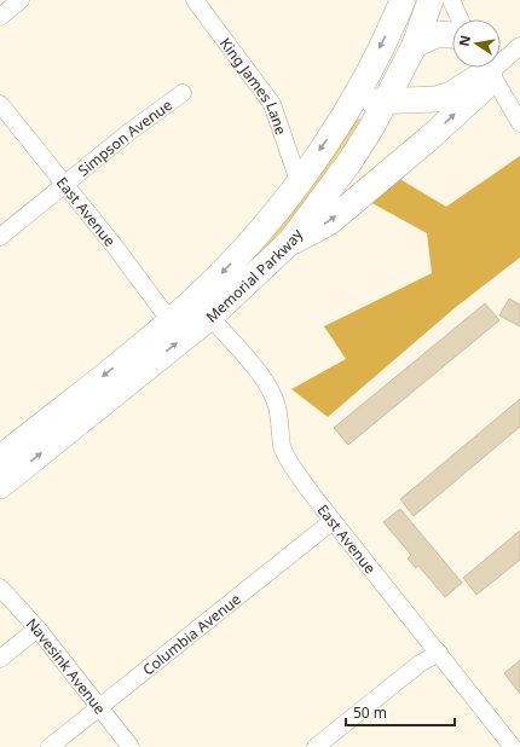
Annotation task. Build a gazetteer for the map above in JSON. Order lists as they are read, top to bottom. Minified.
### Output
{"streets":{"highway":["Memorial Parkway"],"street":["King James Lane","Simpson Avenue","East Avenue","Columbia Avenue","Navesink Avenue"]},"crossings":[["King James Lane","Memorial Parkway"],["Simpson Avenue","East Avenue"],["East Avenue","Memorial Parkway"],["East Avenue","Columbia Avenue"],["Columbia Avenue","Navesink Avenue"]],"scale_bar":"50 m","north":"left"}
